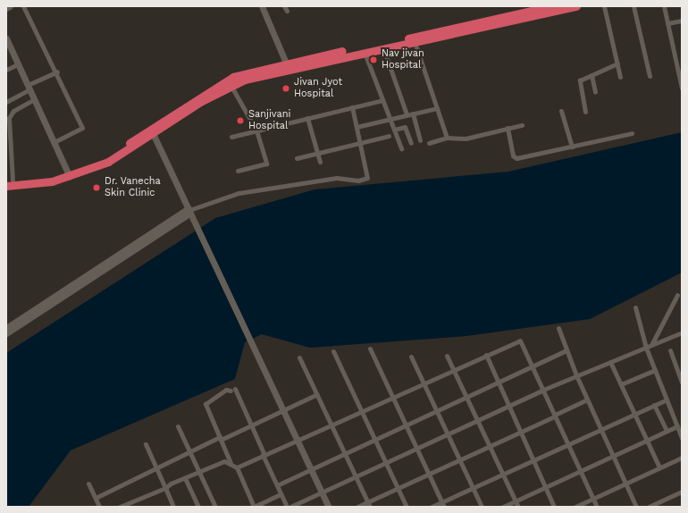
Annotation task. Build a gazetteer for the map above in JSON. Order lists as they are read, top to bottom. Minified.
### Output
{"places":["Nav jivan Hospital","Jivan Jyot Hospital","Sanjivani Hospital","Dr. Vanecha Skin Clinic"]}
